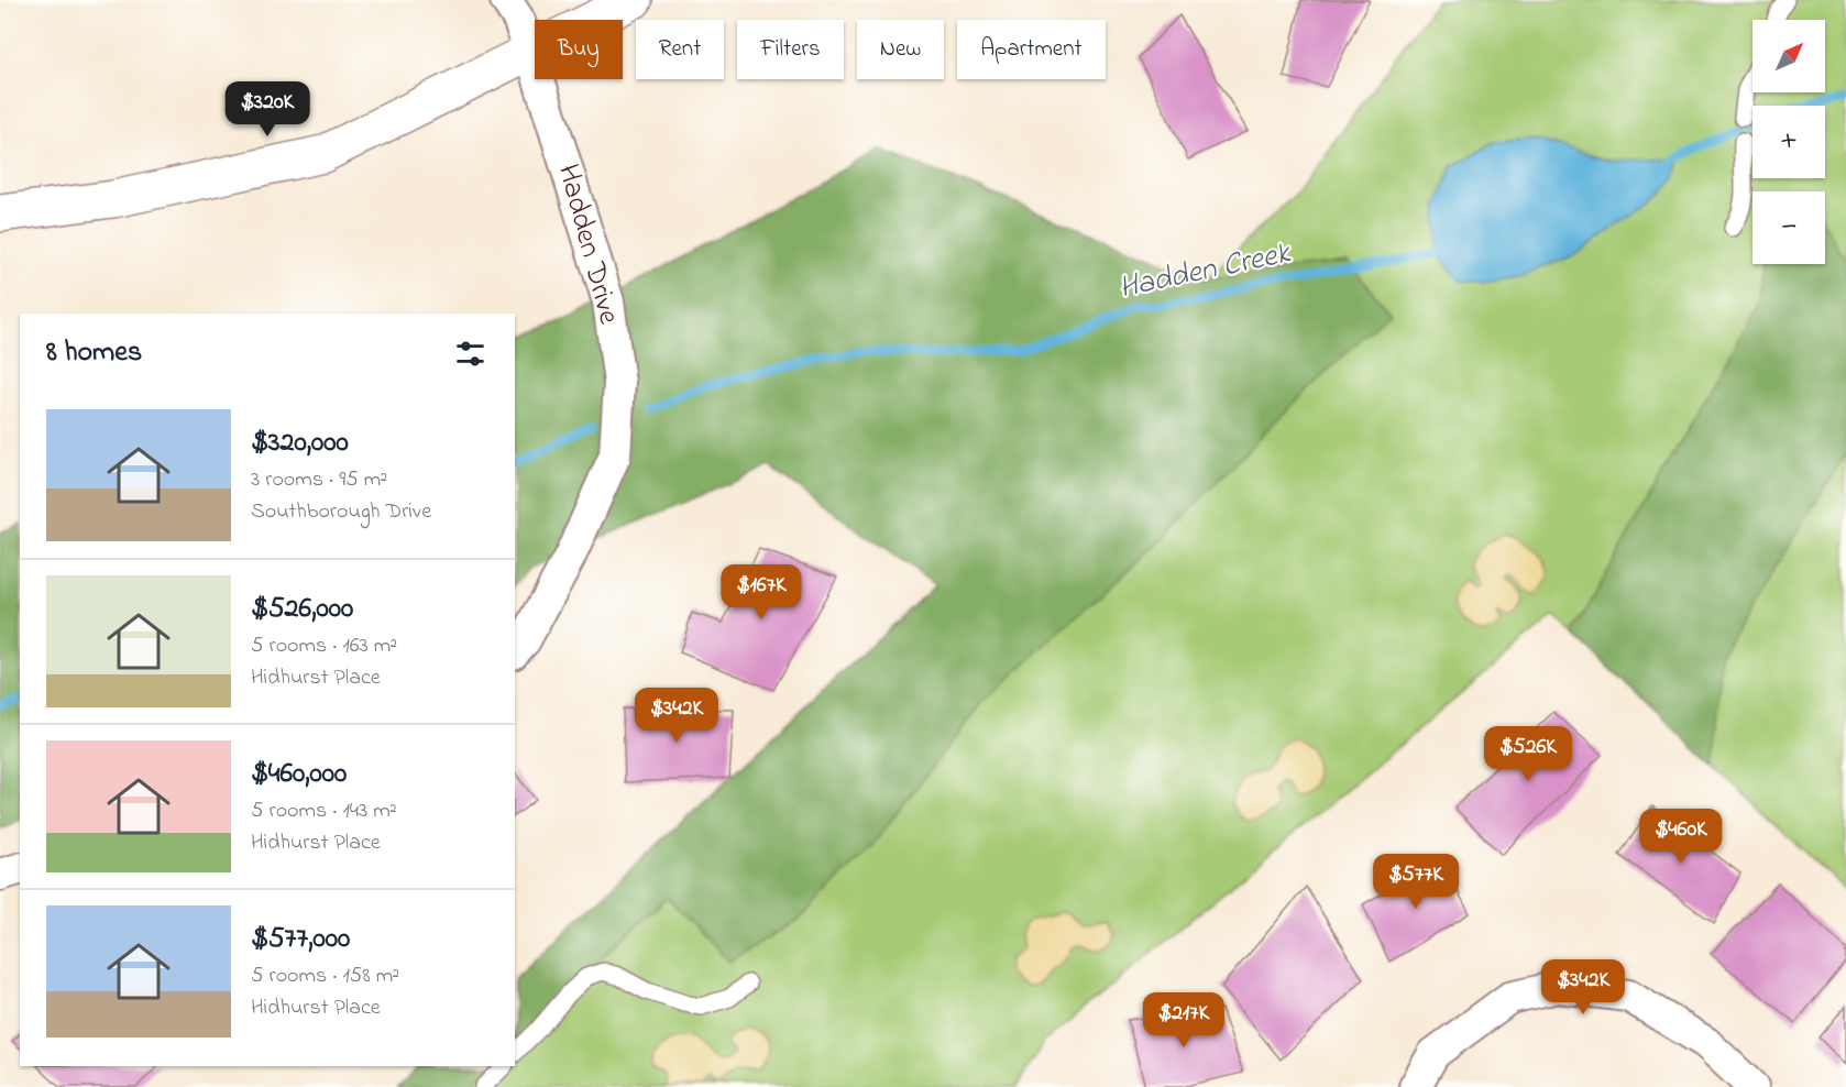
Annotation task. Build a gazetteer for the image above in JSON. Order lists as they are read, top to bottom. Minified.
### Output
{"streets":{"street":["Hadden Drive"]},"water":["Hadden Creek"],"north":"top right","page":{"map_buttons":["+","−"],"chip":["Buy","Rent","Filters","New","Apartment"],"price":["$320K","$167K","$342K","$526K","$460K","$577K","$342K","$217K"],"heading":"8 homes","list":[{"name":"$320,000","note":"3 rooms · 95 m² · Southborough Drive"},{"name":"$526,000","note":"5 rooms · 163 m² · Hidhurst Place"},{"name":"$460,000","note":"5 rooms · 143 m² · Hidhurst Place"},{"name":"$577,000","note":"5 rooms · 158 m² · Hidhurst Place"}]}}
